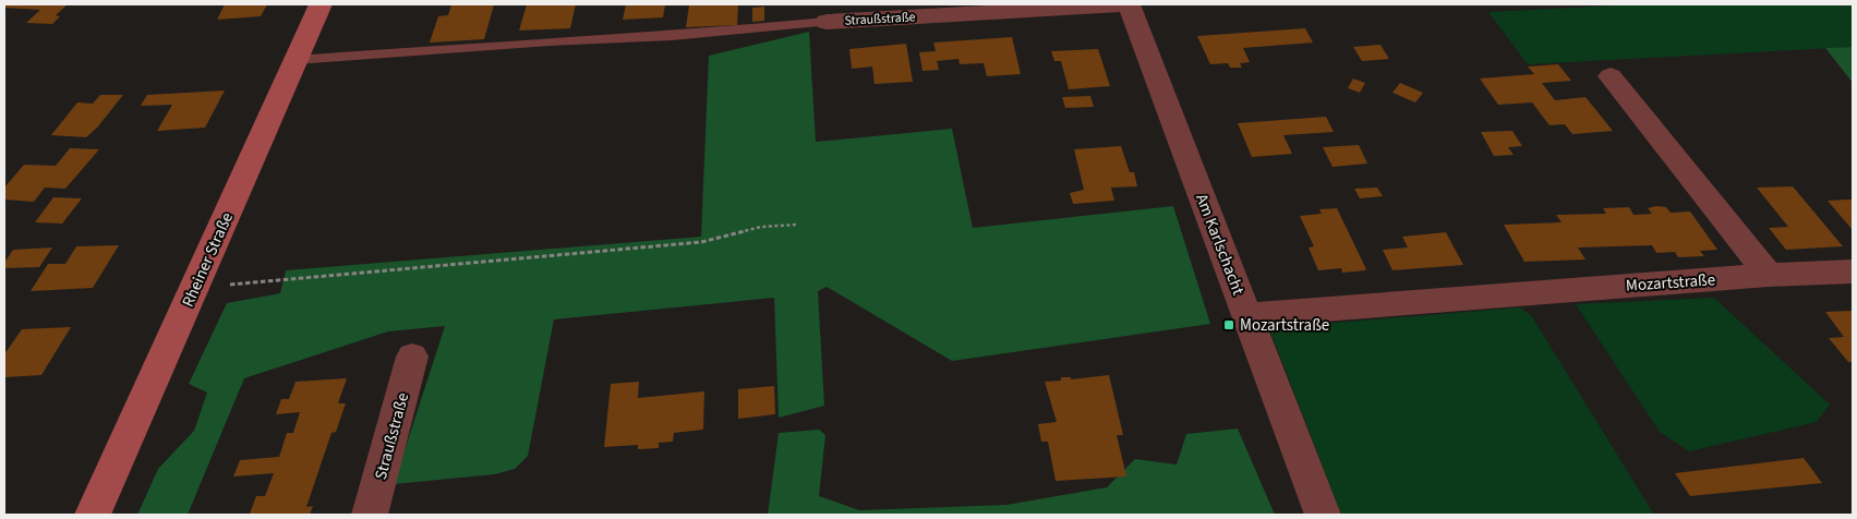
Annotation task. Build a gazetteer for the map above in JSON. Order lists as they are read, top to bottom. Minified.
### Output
{"streets":{"main road":["Rheiner Straße"],"street":["Straußstraße","Am Karlschacht","Mozartstraße"]},"crossings":[["Straußstraße","Am Karlschacht"],["Am Karlschacht","Mozartstraße"]],"places":{"transit":["Mozartstraße"]}}
